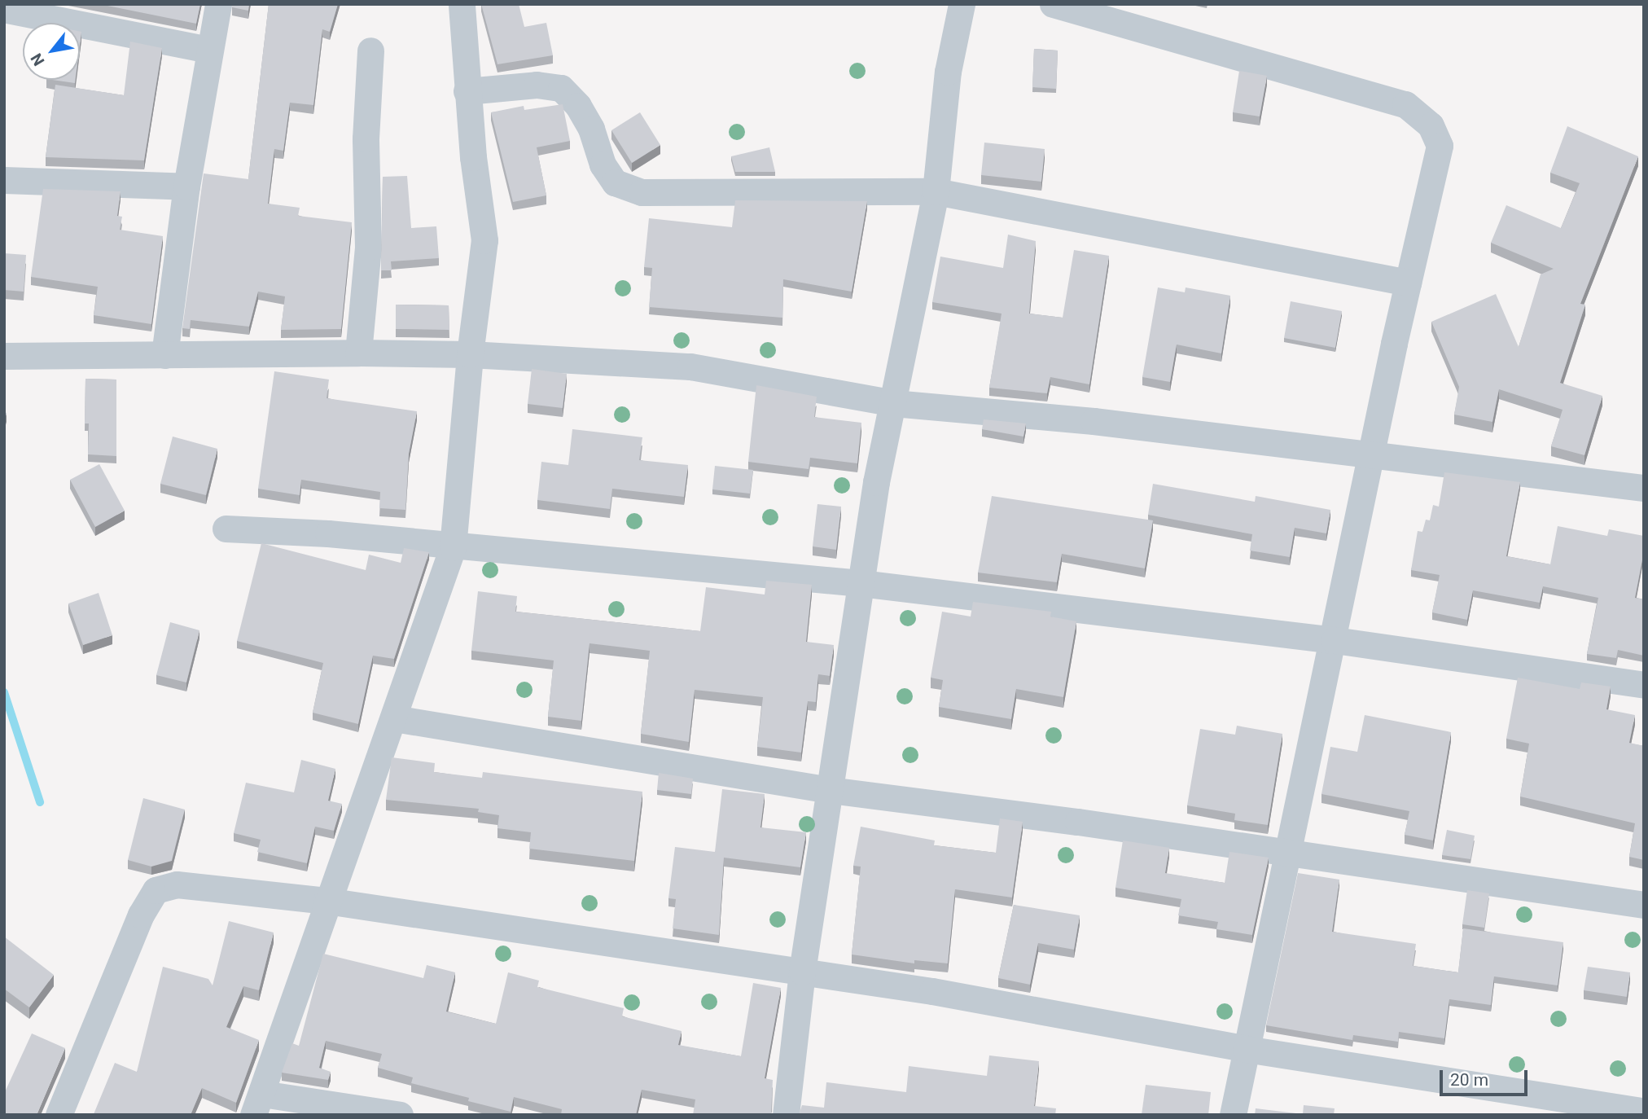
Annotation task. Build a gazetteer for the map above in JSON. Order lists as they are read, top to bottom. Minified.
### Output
{"scale_bar":"20 m","north":"bottom left"}
